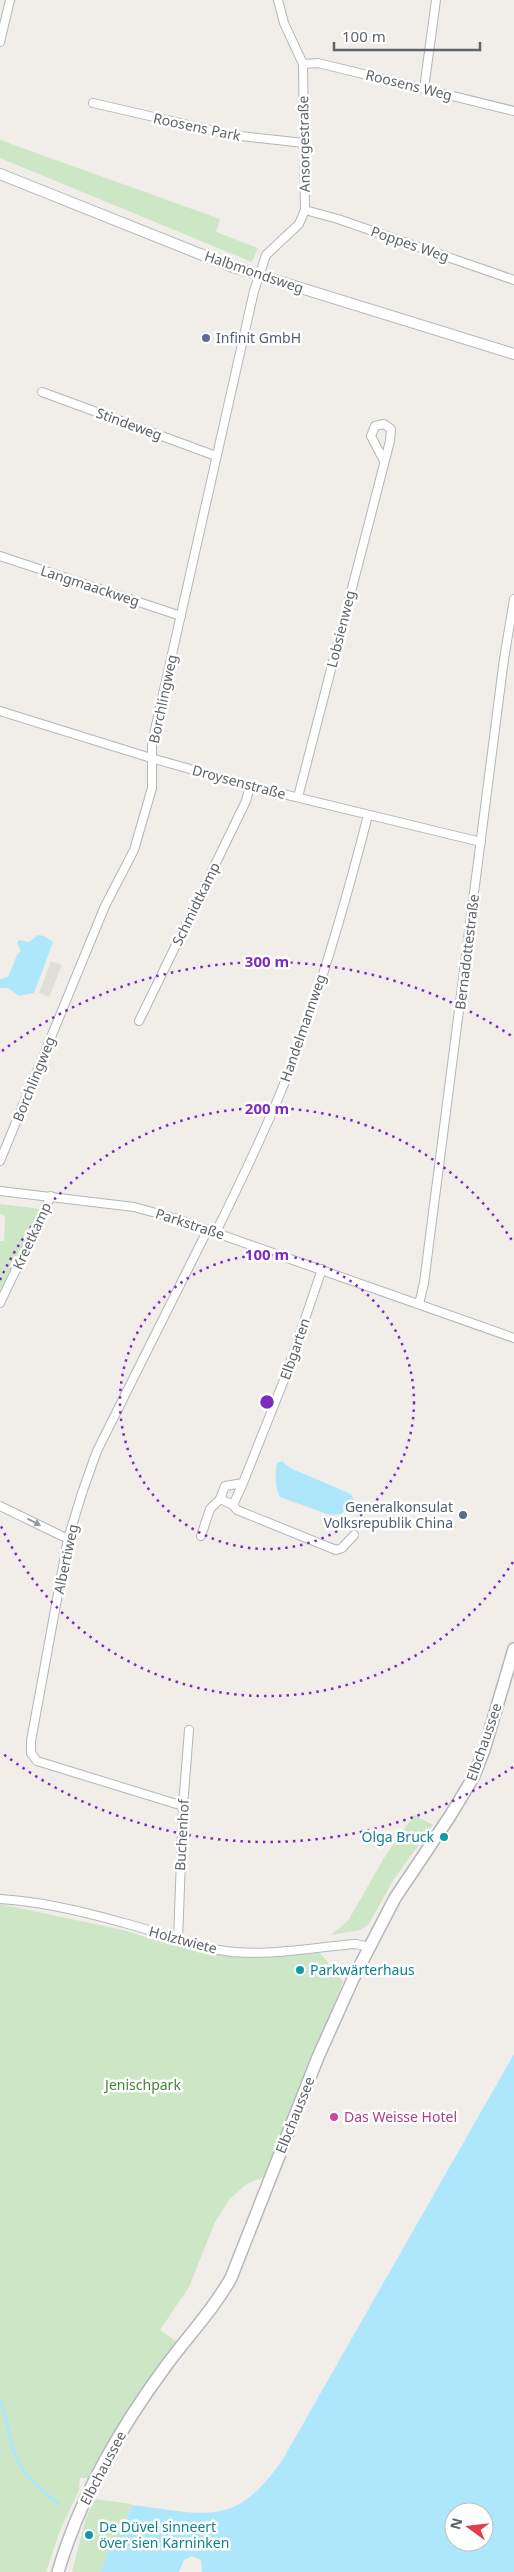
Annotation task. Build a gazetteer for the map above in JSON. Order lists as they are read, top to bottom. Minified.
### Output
{"streets":{"main road":["Elbchaussee"],"street":["Roosens Weg","Roosens Park","Ansorgestraße","Poppes Weg","Halbmondsweg","Stindeweg","Langmaackweg","Lobsienweg","Borchlingweg","Droysenstraße","Schmidtkamp","Bernadottestraße","Handelmannweg","Parkstraße","Kreetkamp","Elbgarten","Albertiweg","Buchenhof","Holztwiete"]},"crossings":[["Roosens Weg","Ansorgestraße"],["Roosens Park","Ansorgestraße"],["Ansorgestraße","Poppes Weg"],["Ansorgestraße","Halbmondsweg"],["Ansorgestraße","Borchlingweg"],["Halbmondsweg","Borchlingweg"],["Stindeweg","Borchlingweg"],["Langmaackweg","Borchlingweg"],["Lobsienweg","Droysenstraße"],["Borchlingweg","Droysenstraße"],["Droysenstraße","Schmidtkamp"],["Droysenstraße","Bernadottestraße"],["Droysenstraße","Handelmannweg"],["Bernadottestraße","Parkstraße"],["Handelmannweg","Parkstraße"],["Parkstraße","Kreetkamp"],["Parkstraße","Elbgarten"],["Parkstraße","Albertiweg"],["Albertiweg","Buchenhof"],["Elbchaussee","Holztwiete"],["Buchenhof","Holztwiete"]],"parks":["Jenischpark"],"places":["Infinit GmbH","Generalkonsulat Volksrepublik China","Olga Bruck","Parkwärterhaus","Das Weisse Hotel","De Düvel sinneert över sien Karninken"],"scale_bar":"100 m","north":"left","rings":["300 m","200 m","100 m"]}
